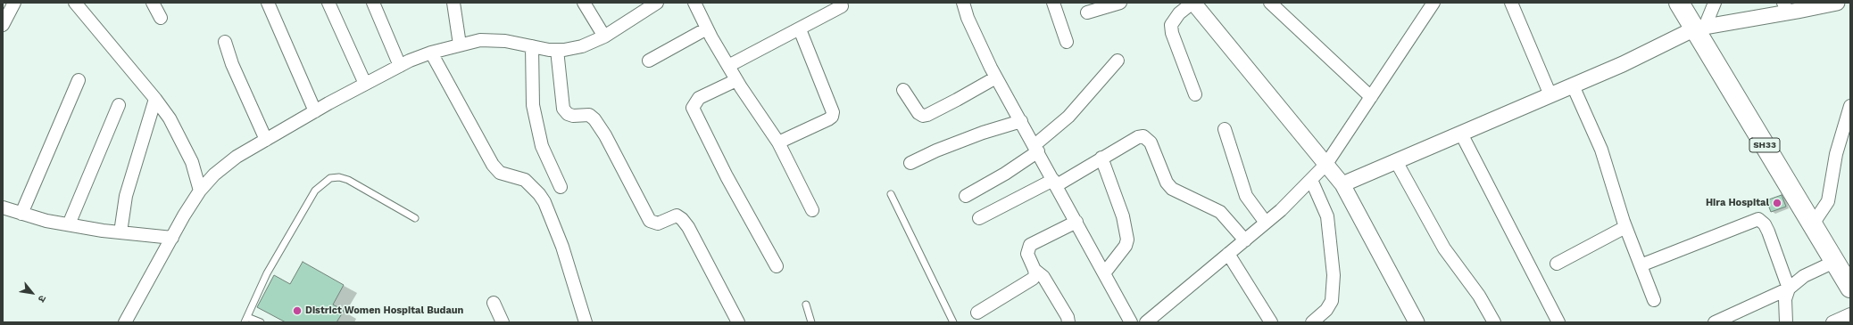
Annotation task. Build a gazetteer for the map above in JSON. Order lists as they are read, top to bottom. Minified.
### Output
{"streets":{"main road":["SH33"]},"places":["Hira Hospital","District Women Hospital Budaun"],"north":"bottom right"}
